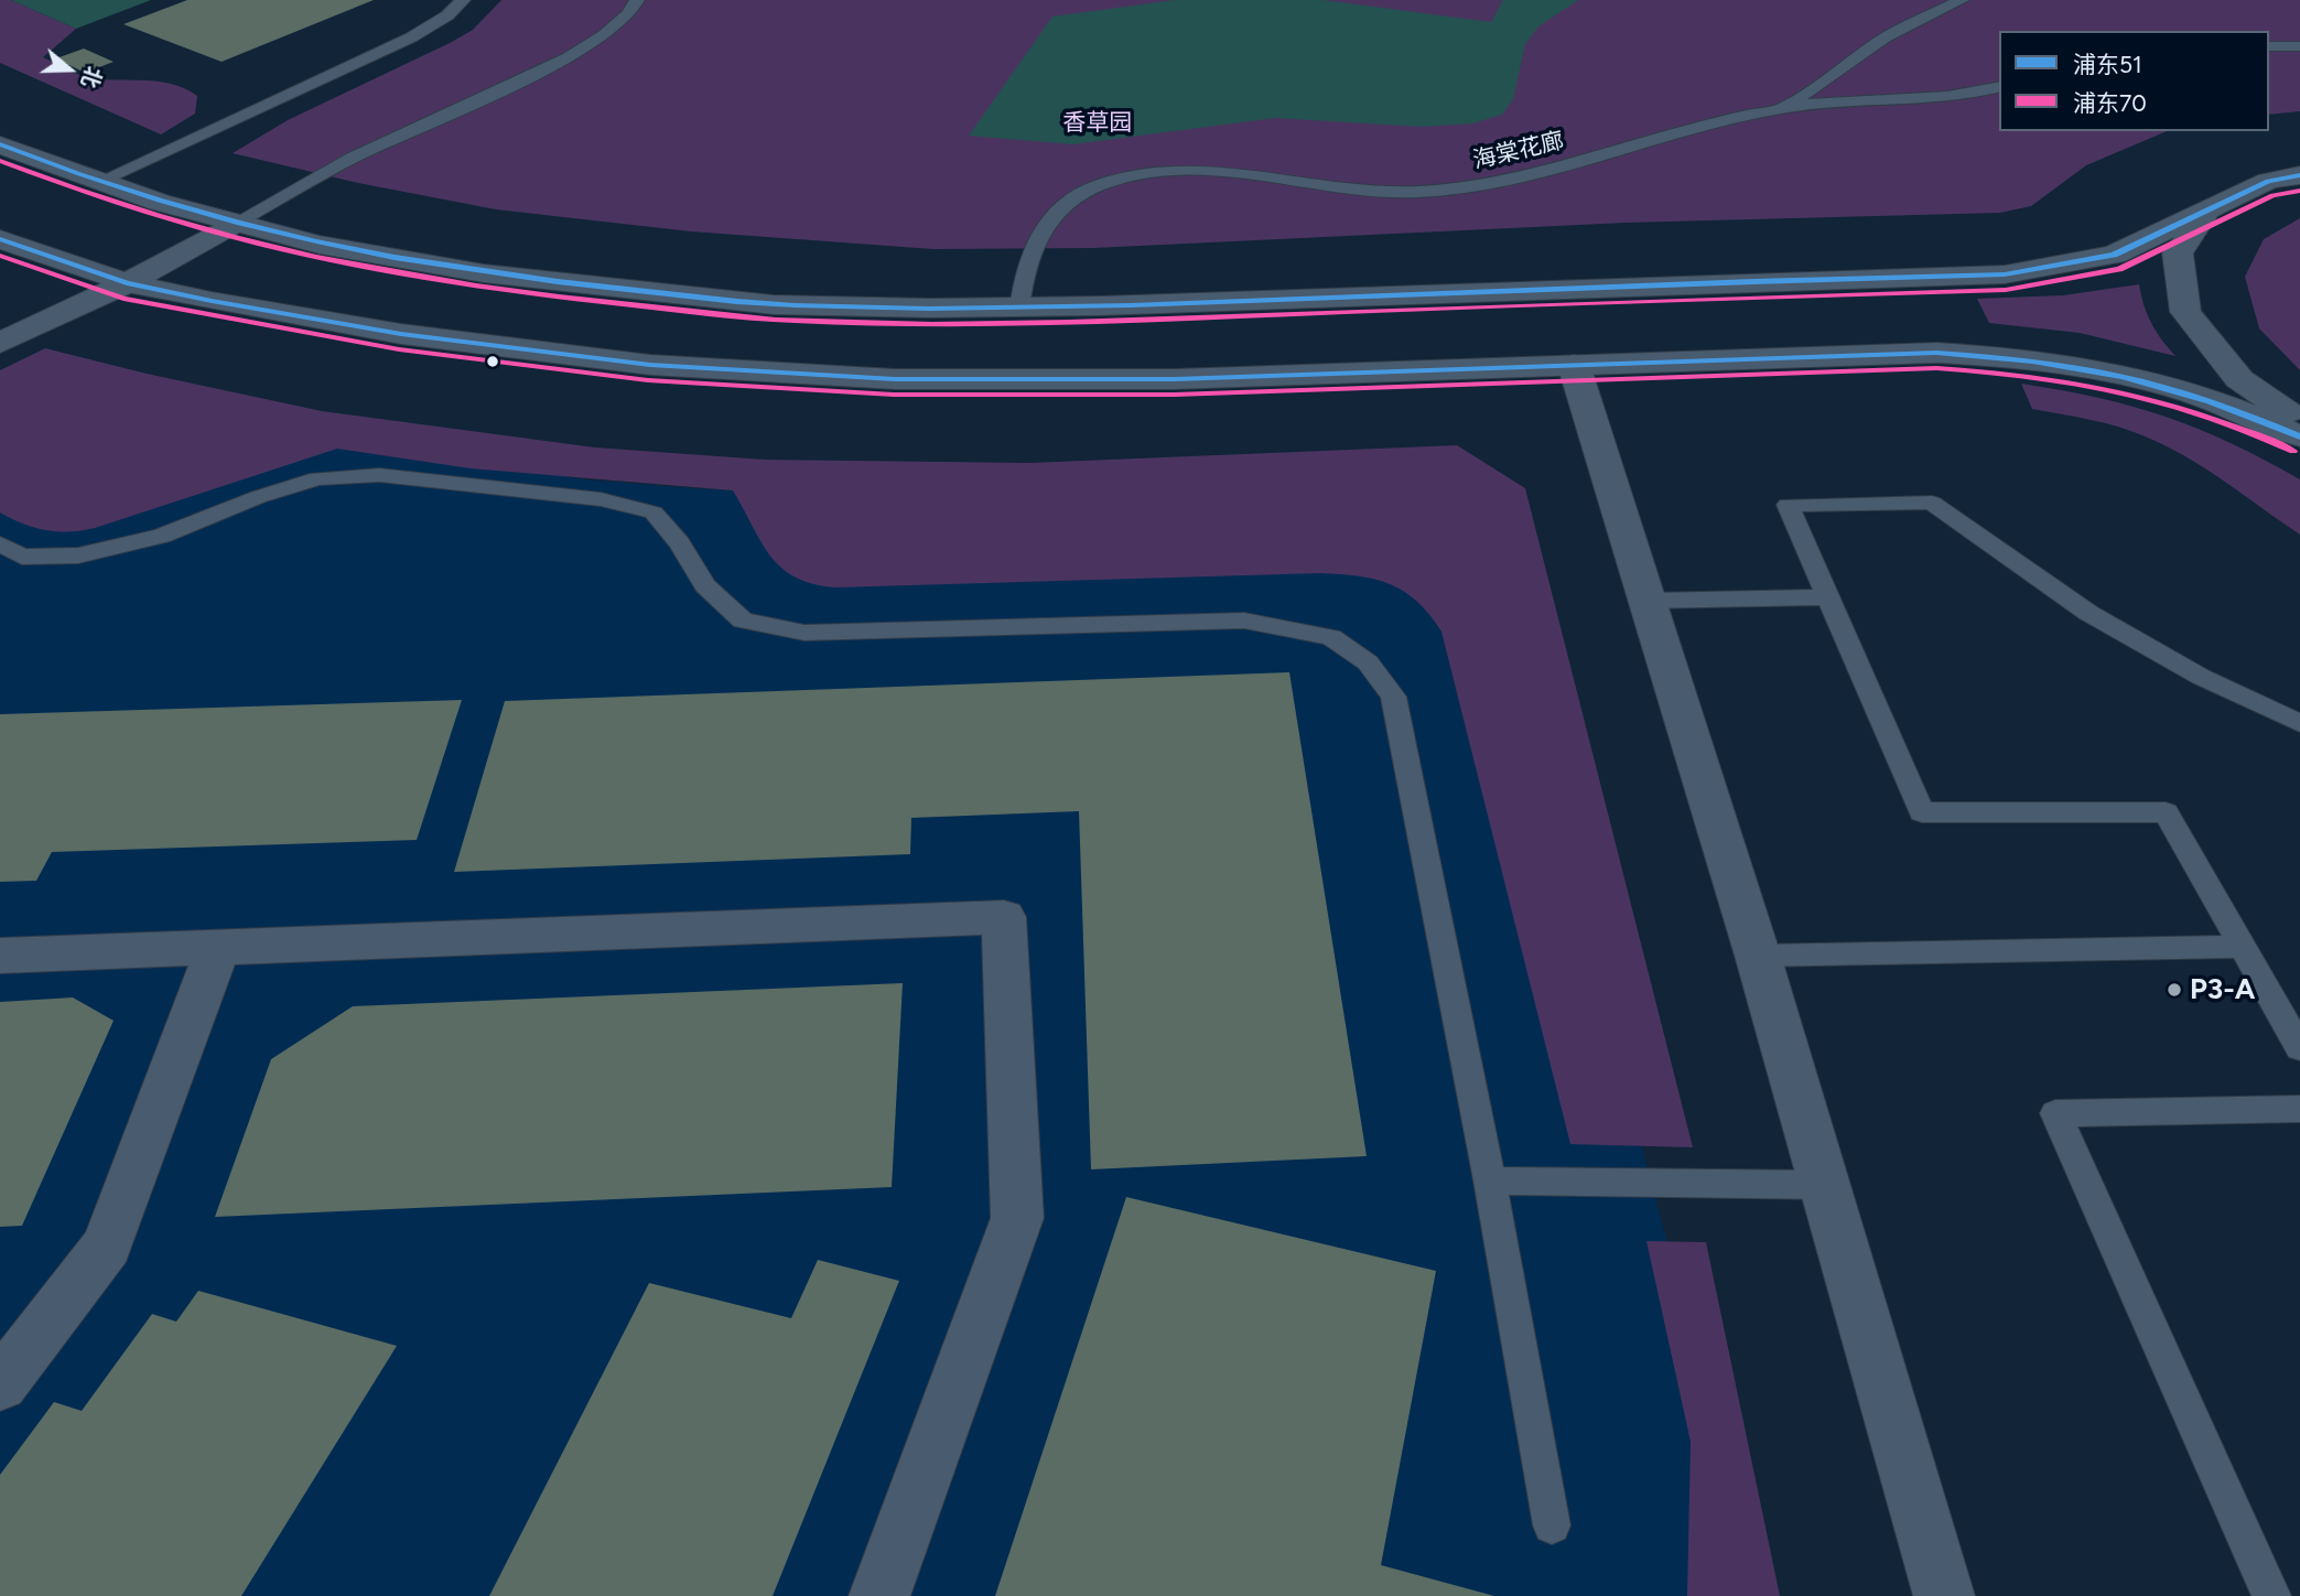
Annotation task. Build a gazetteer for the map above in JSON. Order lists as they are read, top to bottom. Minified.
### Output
{"streets":{"lane":["海棠花廊"]},"parks":["香草园"],"places":["P3-A"],"lines":["transit line 浦东51","transit line 浦东70"],"legend":["浦东51","浦东70"],"north":"right"}
